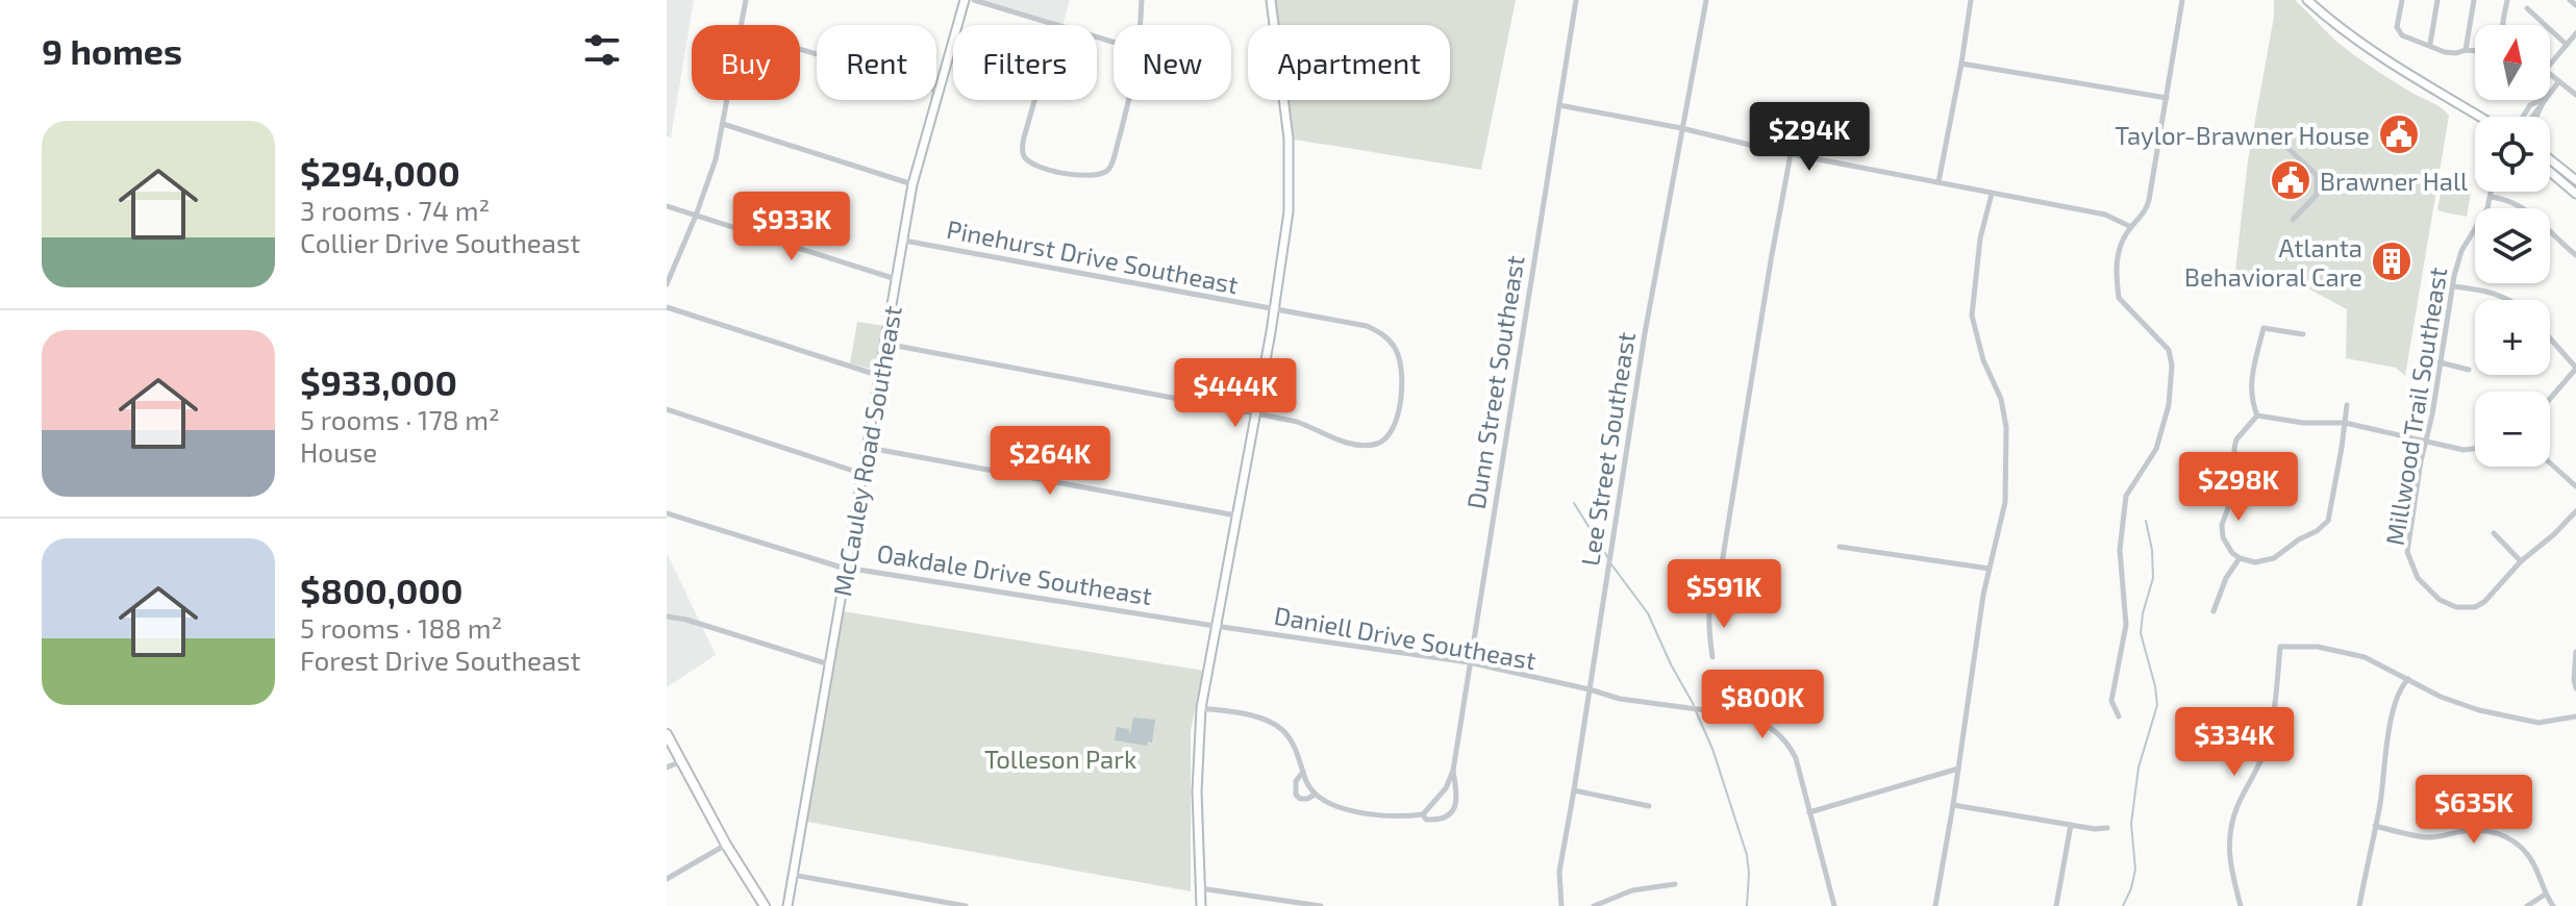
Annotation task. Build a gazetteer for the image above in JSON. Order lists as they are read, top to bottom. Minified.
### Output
{"streets":{"street":["Pinehurst Drive Southeast","Dunn Street Southeast","Millwood Trail Southeast","Lee Street Southeast","McCauley Road Southeast","Oakdale Drive Southeast","Daniell Drive Southeast"]},"crossings":[["Pinehurst Drive Southeast","McCauley Road Southeast"],["Dunn Street Southeast","Daniell Drive Southeast"],["Lee Street Southeast","Daniell Drive Southeast"],["McCauley Road Southeast","Oakdale Drive Southeast"],["Oakdale Drive Southeast","Daniell Drive Southeast"]],"parks":["Tolleson Park"],"places":{"public building":["Taylor-Brawner House","Brawner Hall"],"building":["Atlanta Behavioral Care"]},"north":"top","page":{"heading":"9 homes","map_buttons":["+","−"],"chip":["Buy","Rent","Filters","New","Apartment"],"list":[{"name":"$294,000","note":"3 rooms · 74 m² · Collier Drive Southeast"},{"name":"$933,000","note":"5 rooms · 178 m² · House"},{"name":"$800,000","note":"5 rooms · 188 m² · Forest Drive Southeast"}],"price":["$294K","$933K","$444K","$264K","$298K","$591K","$800K","$334K","$635K"]}}
